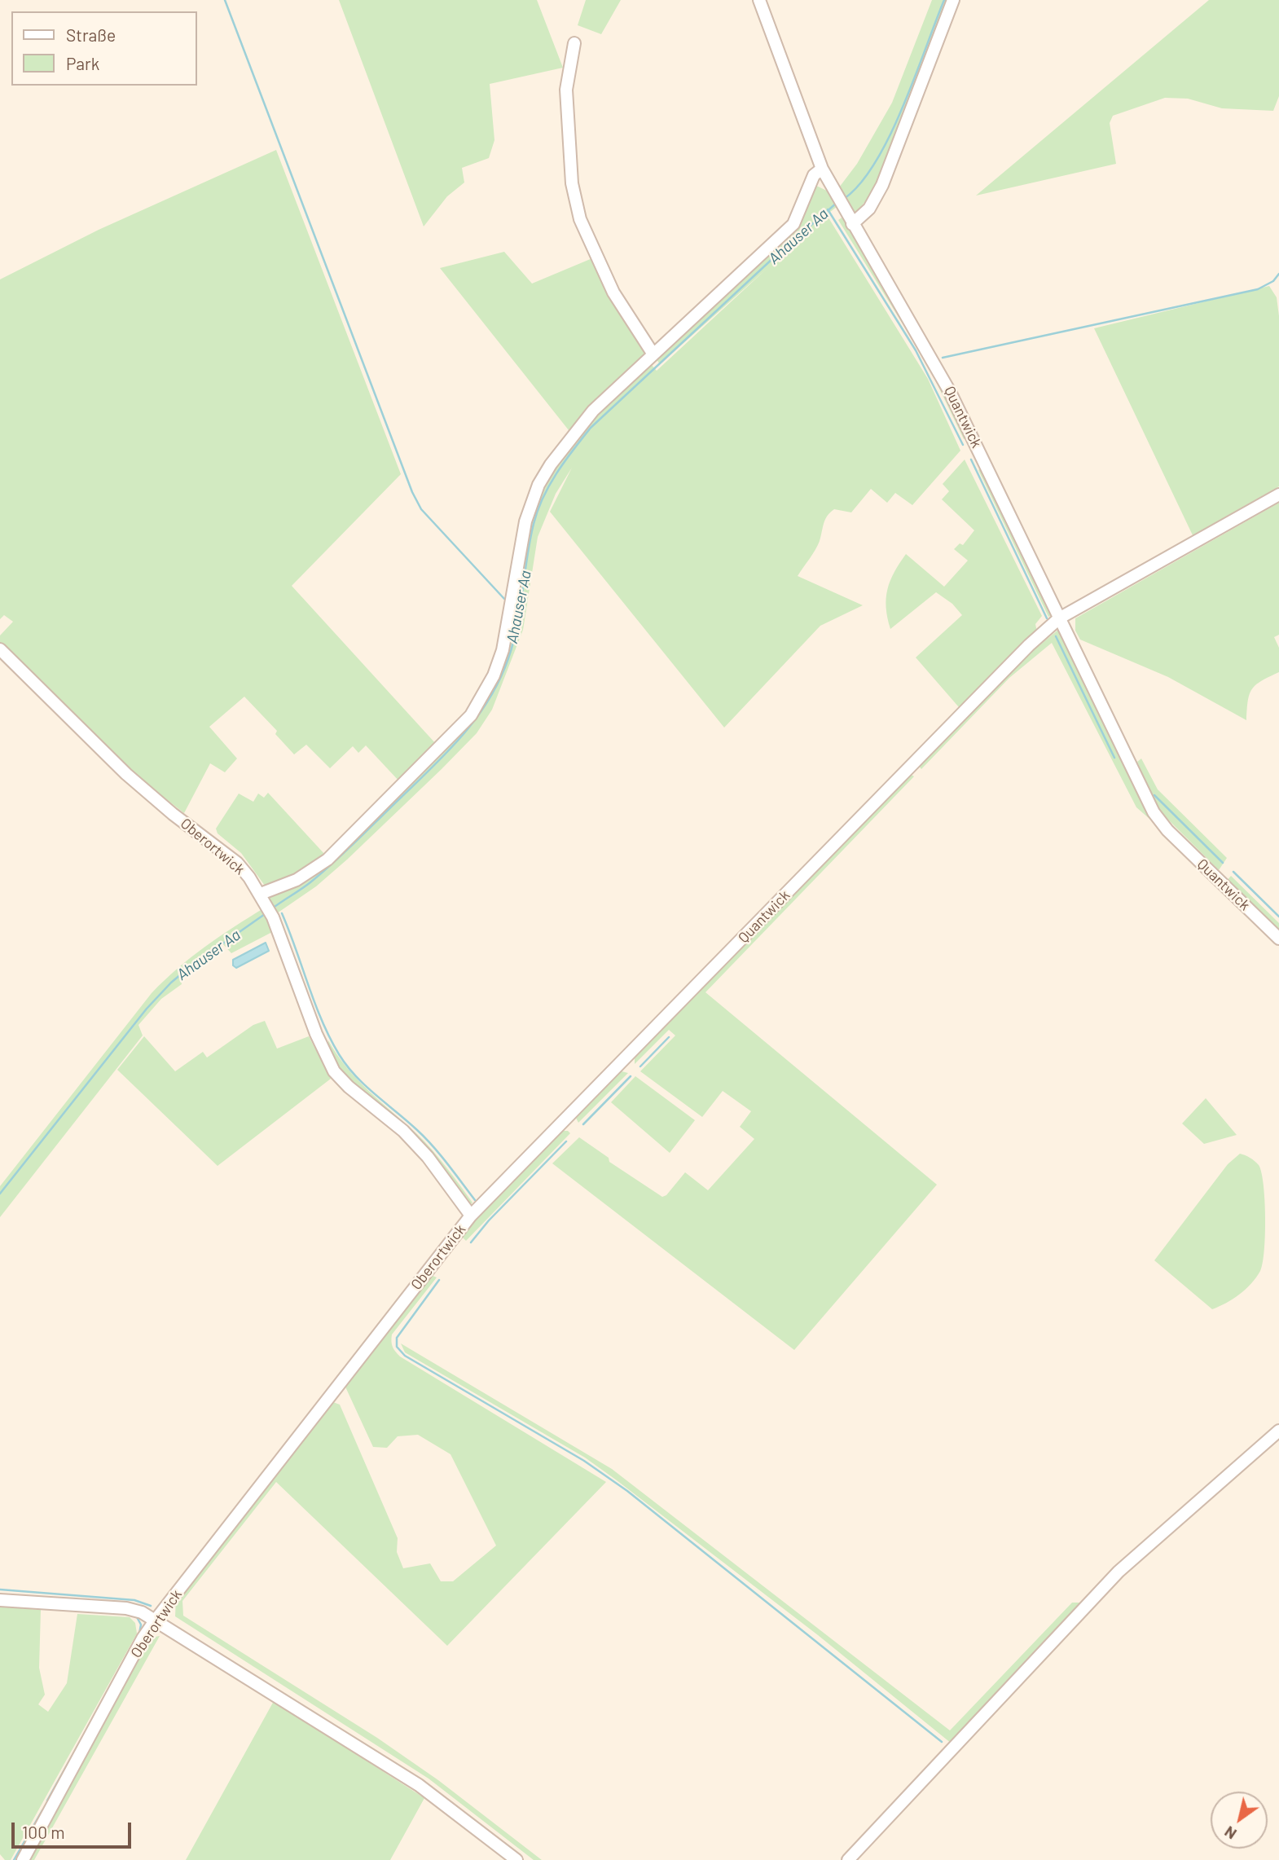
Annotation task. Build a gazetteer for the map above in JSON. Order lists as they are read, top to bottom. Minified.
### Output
{"streets":{"street":["Quantwick","Oberortwick"]},"crossings":[["Quantwick","Oberortwick"]],"water":["Ahauser Aa"],"legend":["Straße","Park"],"scale_bar":"100 m","north":"bottom left"}
